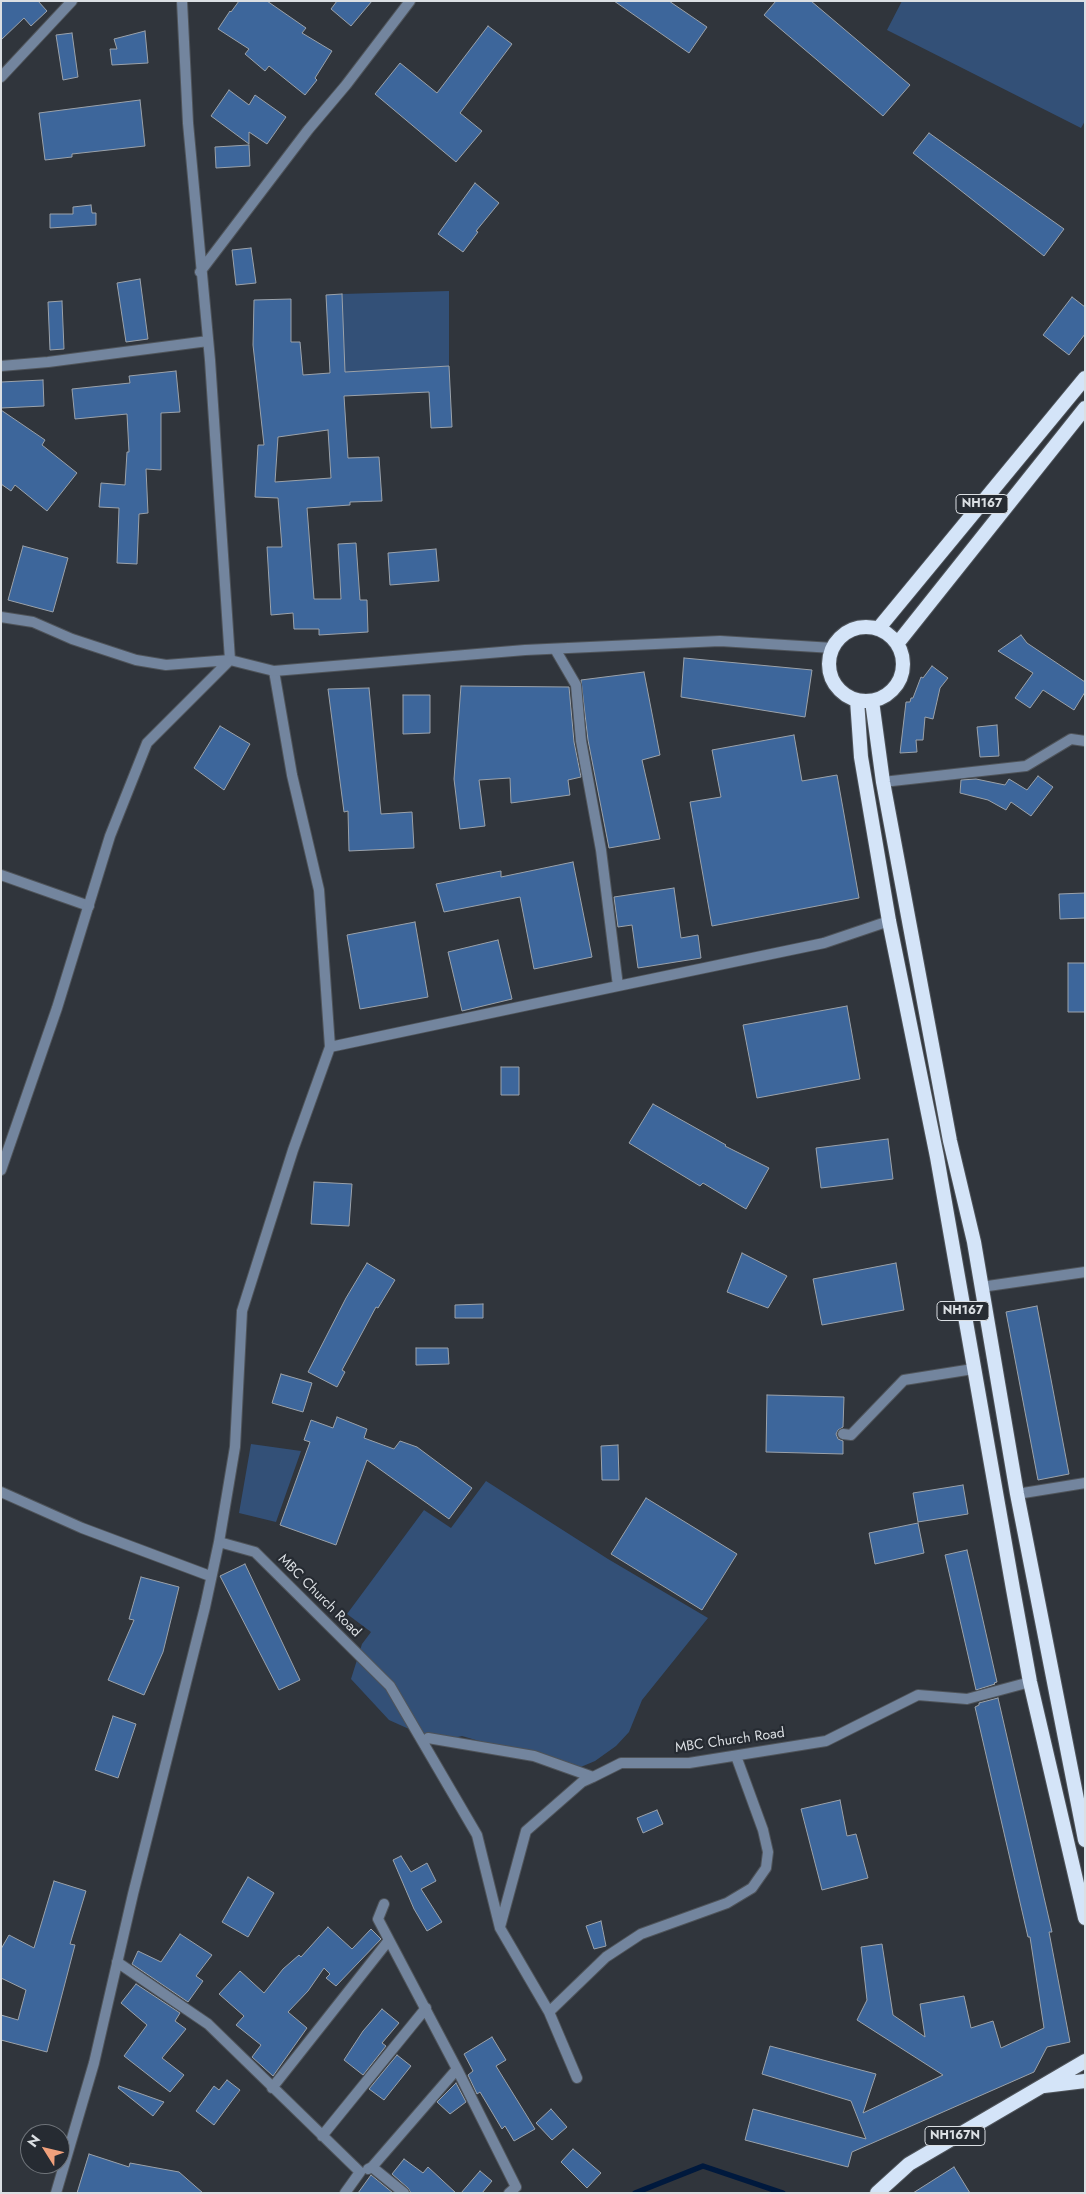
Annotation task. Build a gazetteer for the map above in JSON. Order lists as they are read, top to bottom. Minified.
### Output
{"streets":{"highway":["NH167","NH167N"],"street":["MBC Church Road"]},"crossings":[["NH167","MBC Church Road"]],"north":"top left"}
